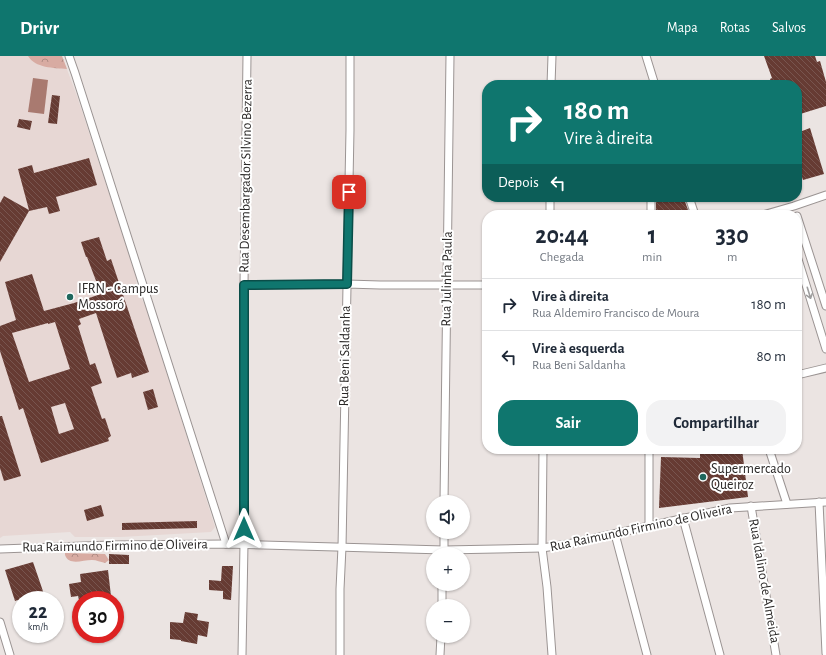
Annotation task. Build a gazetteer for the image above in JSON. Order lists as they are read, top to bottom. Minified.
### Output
{"streets":{"street":["Rua Desembargador Silvino Bezerra","Rua Julinha Paula","Rua Beni Saldanha","Rua Raimundo Firmino de Oliveira","Rua Idalino de Almeida"]},"crossings":[["Rua Desembargador Silvino Bezerra","Rua Raimundo Firmino de Oliveira"],["Rua Beni Saldanha","Rua Raimundo Firmino de Oliveira"],["Rua Raimundo Firmino de Oliveira","Rua Idalino de Almeida"]],"places":["IFRN - Campus Mossoró","Supermercado Queiroz"],"page":{"header":"Drivr","nav":["Mapa","Rotas","Salvos"],"turn":["180 m","Vire à direita"],"then":"Depois","eta":["20:44","Chegada","1","min","330","m"],"list":[{"name":"Vire à direita","note":"Rua Aldemiro Francisco de Moura","value":"180 m"},{"name":"Vire à esquerda","note":"Rua Beni Saldanha","value":"80 m"}],"buttons":["Sair","Compartilhar"],"map_buttons":["+","−"],"speed":"22 km/h","limit":"30"}}
